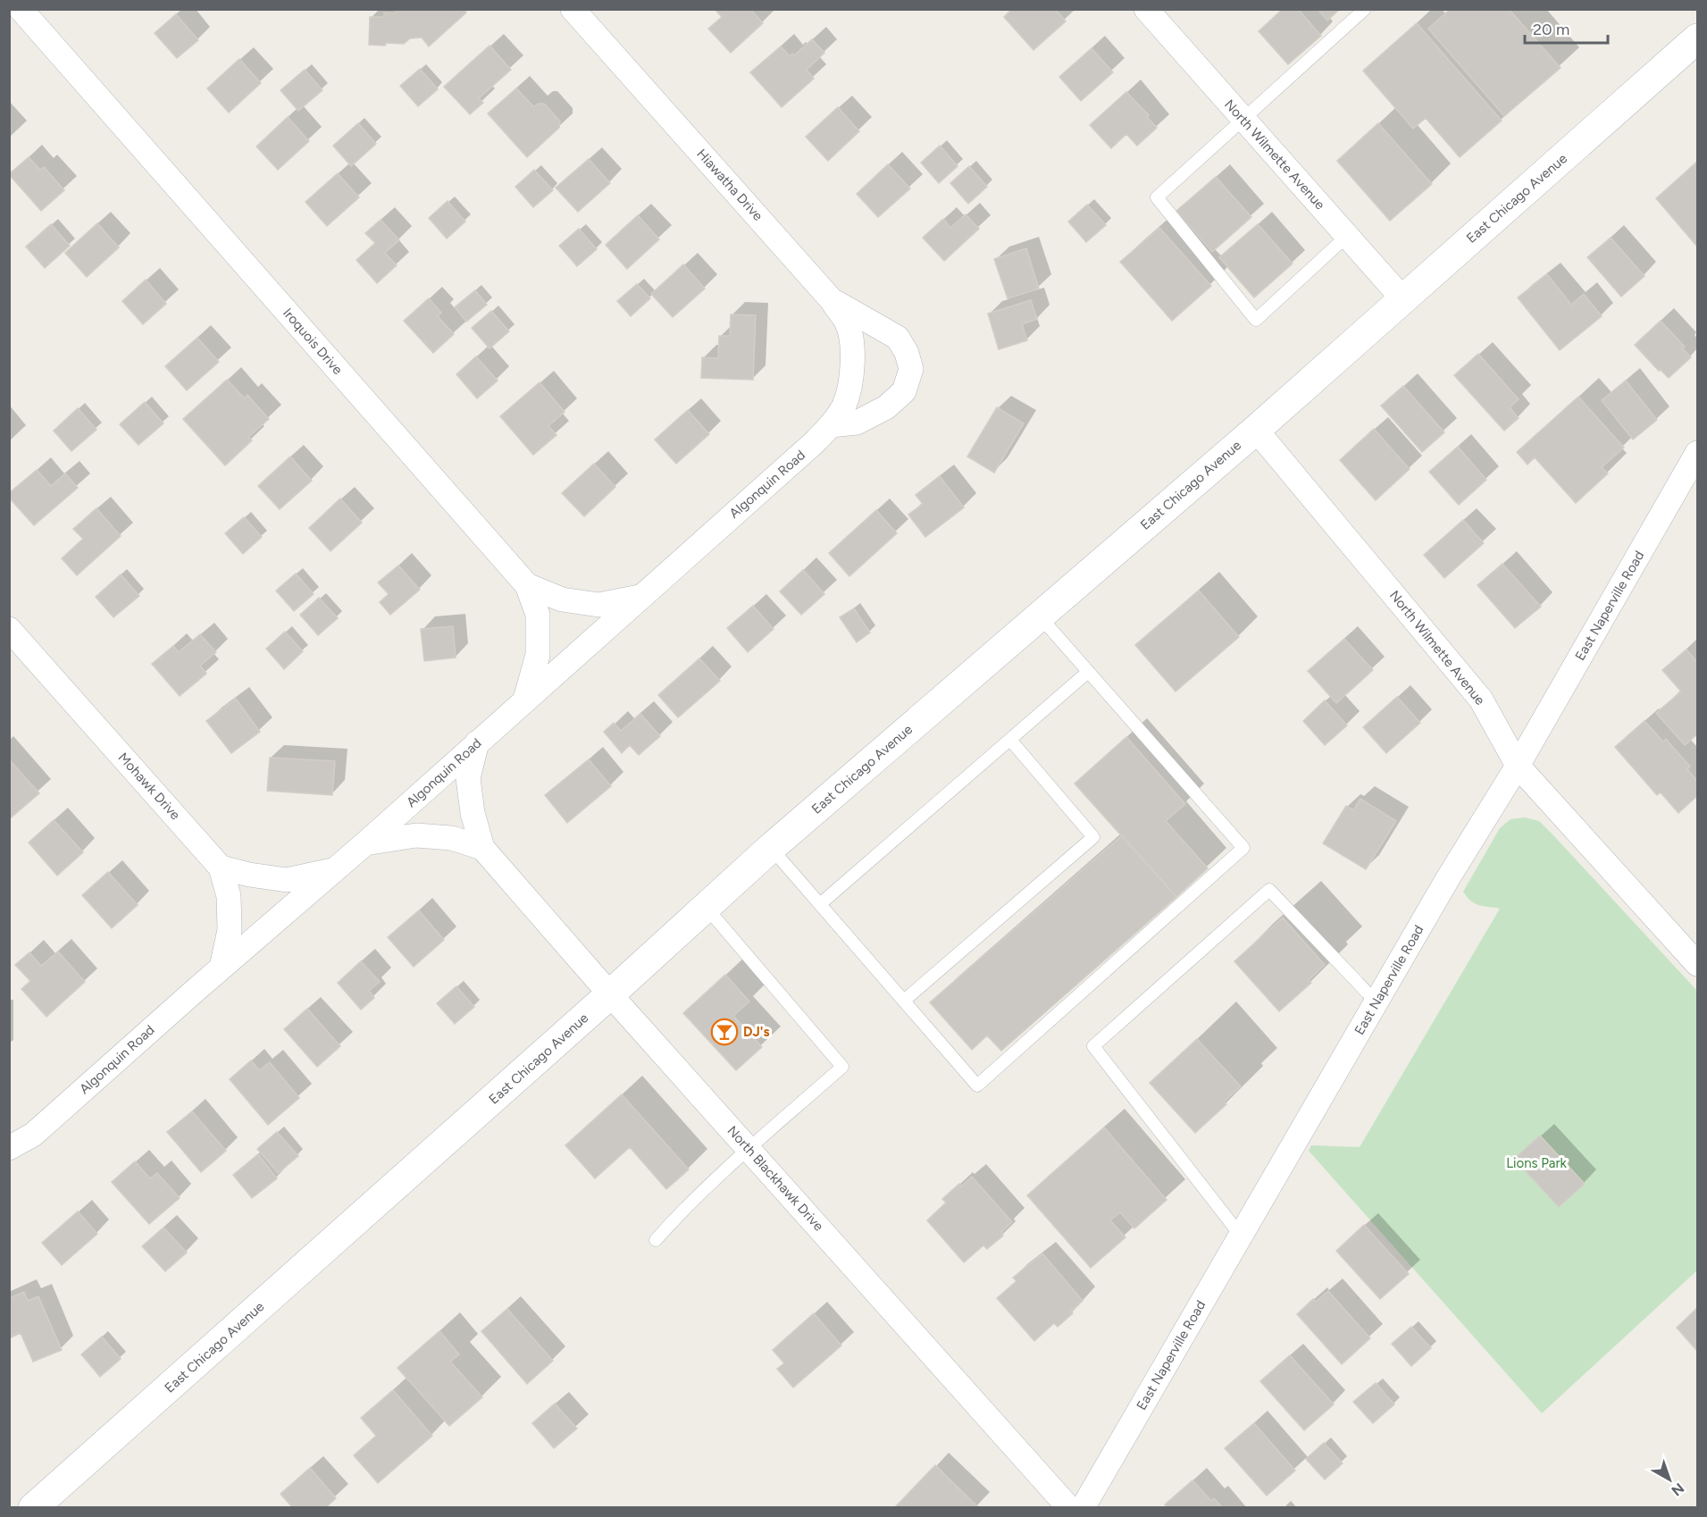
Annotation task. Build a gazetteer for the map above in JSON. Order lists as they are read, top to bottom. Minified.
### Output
{"streets":{"main road":["East Chicago Avenue"],"street":["North Wilmette Avenue","Hiawatha Drive","Iroquois Drive","Algonquin Road","East Naperville Road","Mohawk Drive","North Blackhawk Drive"]},"crossings":[["North Wilmette Avenue","East Chicago Avenue"],["North Wilmette Avenue","East Naperville Road"],["Hiawatha Drive","Algonquin Road"],["East Chicago Avenue","North Blackhawk Drive"],["Iroquois Drive","Algonquin Road"],["Algonquin Road","Mohawk Drive"],["Algonquin Road","North Blackhawk Drive"]],"parks":["Lions Park"],"places":{"bar":["DJ's"]},"scale_bar":"20 m","north":"bottom right"}
